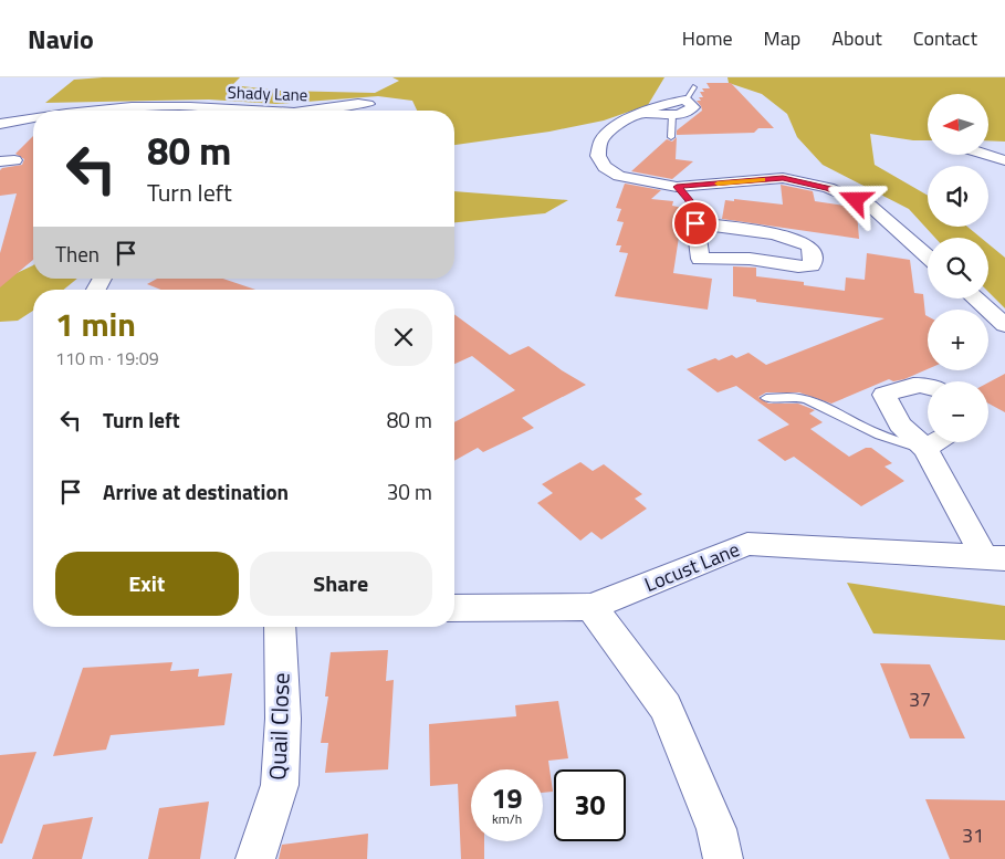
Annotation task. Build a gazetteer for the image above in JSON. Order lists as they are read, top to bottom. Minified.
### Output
{"streets":{"street":["Shady Lane","Locust Lane","Quail Close"]},"house_numbers":["37","31"],"north":"left","page":{"header":"Navio","nav":["Home","Map","About","Contact"],"map_buttons":["+","−"],"turn":["80 m","Turn left"],"then":"Then","heading":["1 min","110 m · 19:09"],"list":[{"name":"Turn left","value":"80 m"},{"name":"Arrive at destination","value":"30 m"}],"buttons":["Exit","Share"],"speed":"19 km/h","limit":"30"}}
